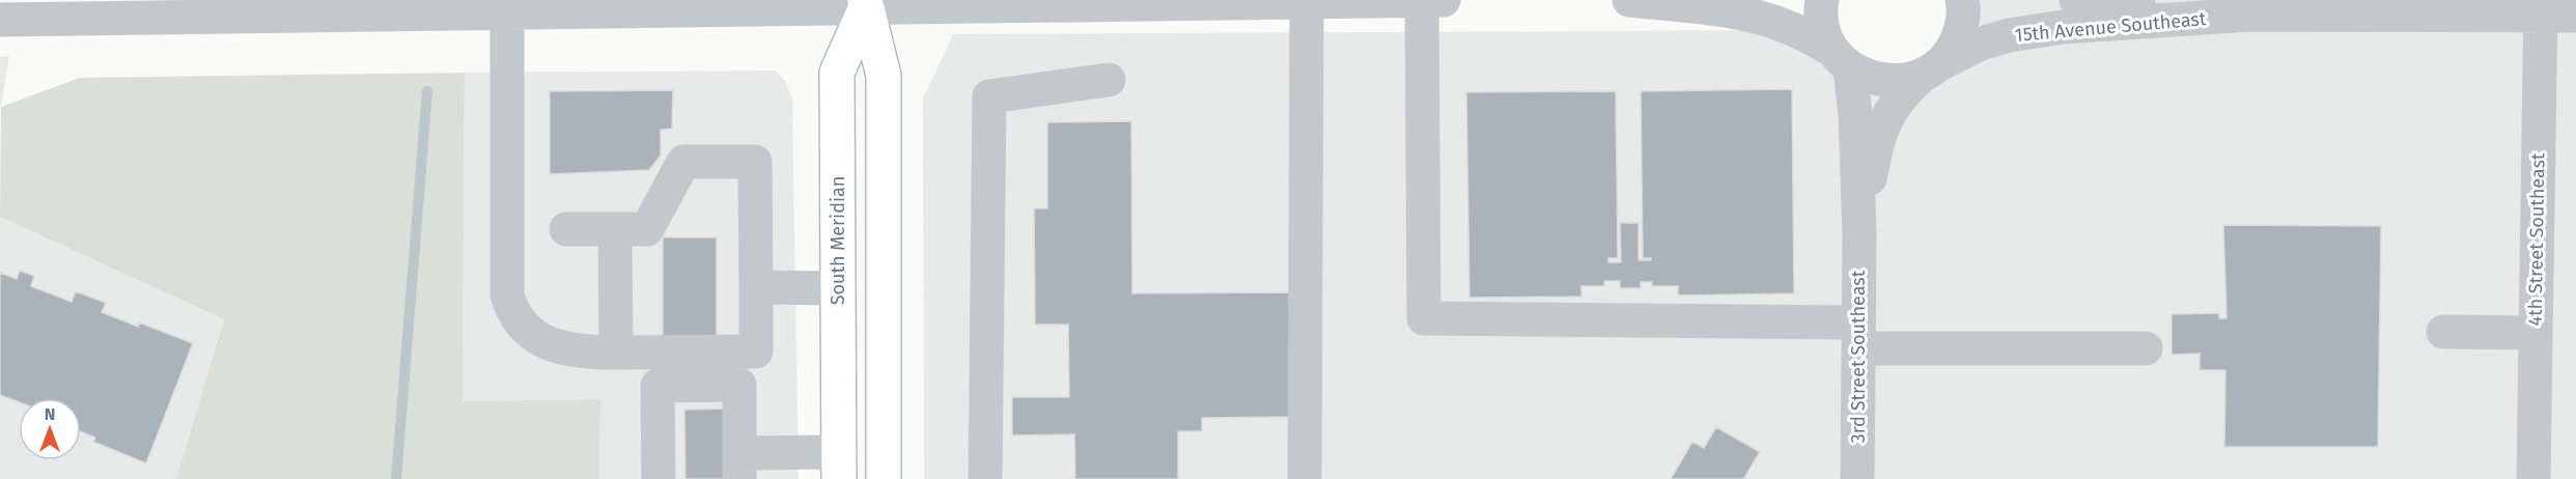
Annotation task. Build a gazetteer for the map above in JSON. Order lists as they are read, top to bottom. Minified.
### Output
{"streets":{"main road":["South Meridian"],"street":["15th Avenue Southeast","4th Street Southeast","3rd Street Southeast"]},"crossings":[["15th Avenue Southeast","4th Street Southeast"],["15th Avenue Southeast","3rd Street Southeast"]],"north":"top"}
